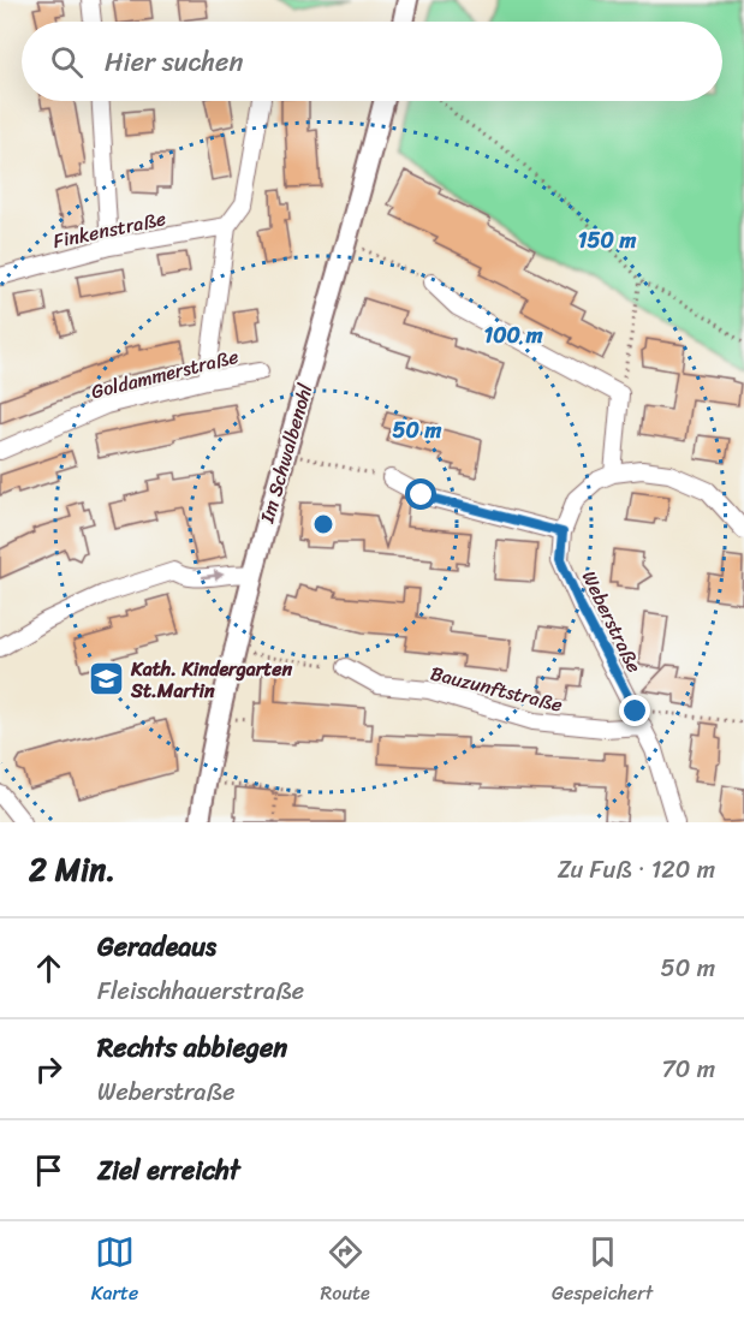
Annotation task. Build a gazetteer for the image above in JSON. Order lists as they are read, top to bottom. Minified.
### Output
{"streets":{"street":["Finkenstraße","Goldammerstraße","Im Schwalbenohl","Weberstraße","Bauzunftstraße"]},"crossings":[["Weberstraße","Bauzunftstraße"]],"places":{"school or university":["Kath. Kindergarten St.Martin"]},"page":{"search":"Hier suchen","heading":["2 Min.","Zu Fuß · 120 m"],"list":[["Geradeaus","Fleischhauerstraße","50 m"],["Rechts abbiegen","Weberstraße","70 m"],"Ziel erreicht"],"nav":["Karte","Route","Gespeichert"]},"rings":["150 m","100 m","50 m"]}
